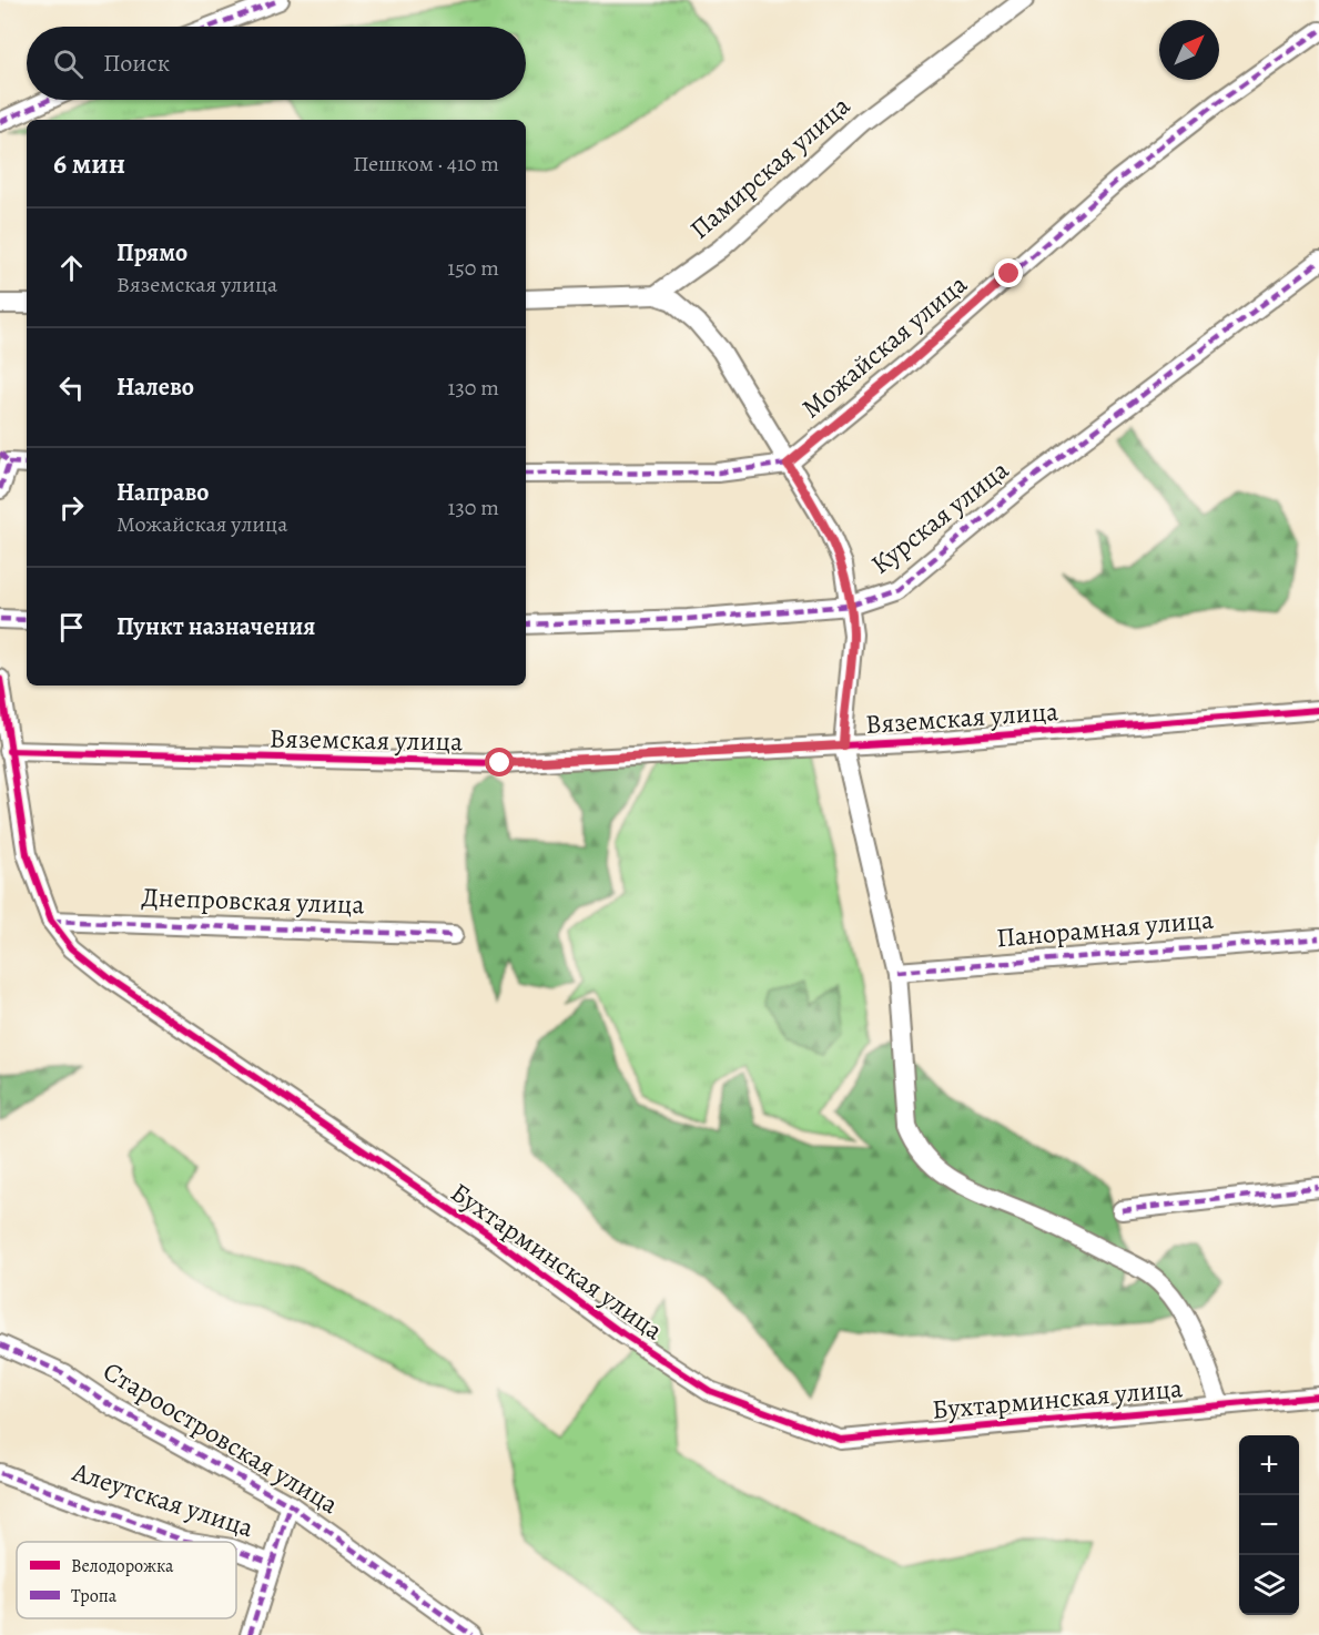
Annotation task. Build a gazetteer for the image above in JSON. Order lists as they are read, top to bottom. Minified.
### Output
{"streets":{"street":["Памирская улица","Можайская улица","Курская улица","Вяземская улица","Днепровская улица","Панорамная улица","Бухтарминская улица","Староостровская улица","Алеутская улица"]},"crossings":[["Вяземская улица","Бухтарминская улица"],["Днепровская улица","Бухтарминская улица"]],"legend":["Велодорожка","Тропа"],"north":"top right","page":{"search":"Поиск","heading":["6 мин","Пешком · 410 m"],"list":[["Прямо","Вяземская улица","150 m"],["Налево","130 m"],["Направо","Можайская улица","130 m"],"Пункт назначения"],"map_buttons":["+","−"]}}
